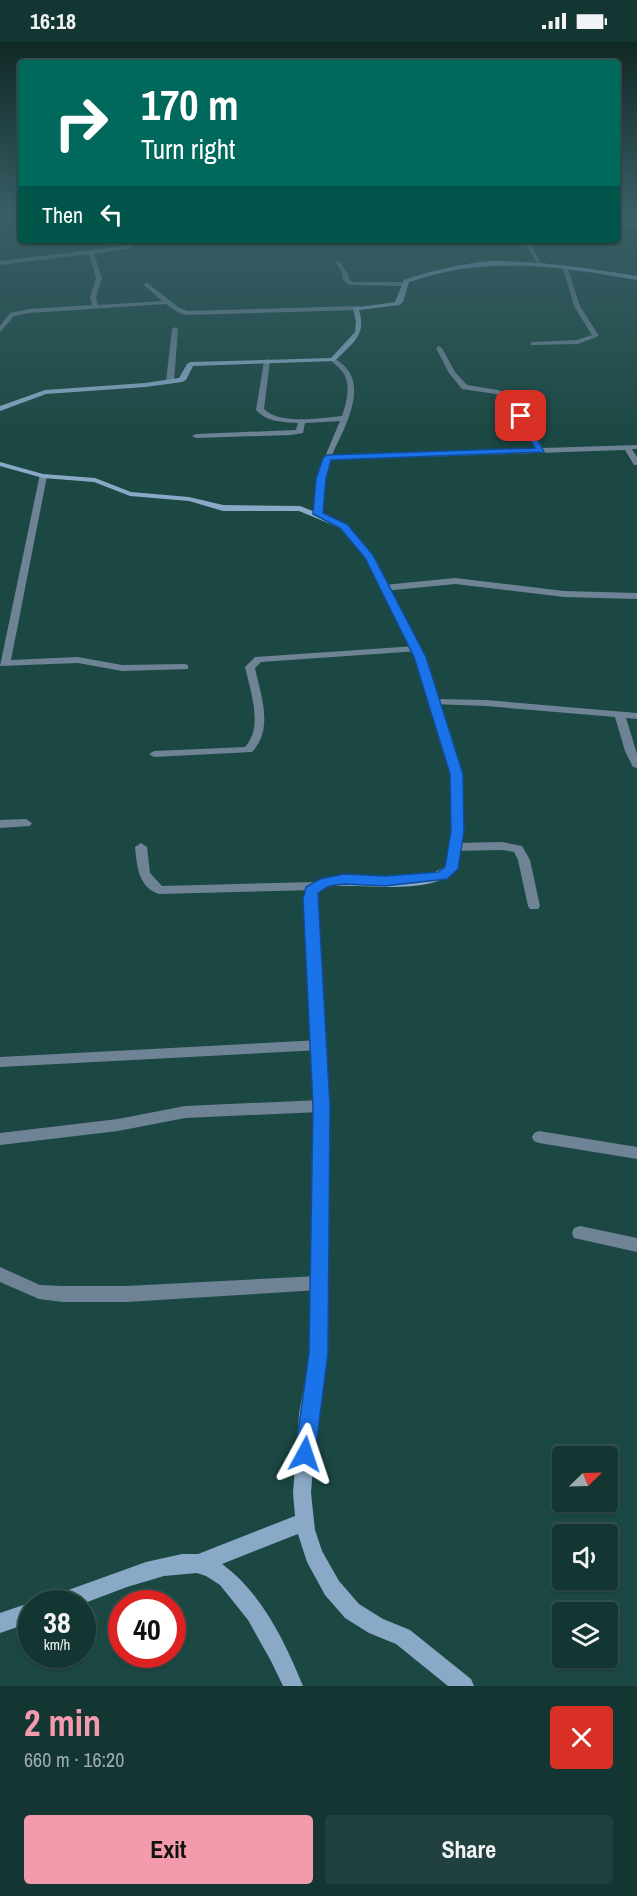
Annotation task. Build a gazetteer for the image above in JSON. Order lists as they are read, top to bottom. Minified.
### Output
{"north":"top right","page":{"status":"16:18","turn":["170 m","Turn right"],"then":"Then","speed":"38 km/h","limit":"40","heading":["2 min","660 m · 16:20"],"buttons":["Exit","Share"]}}
